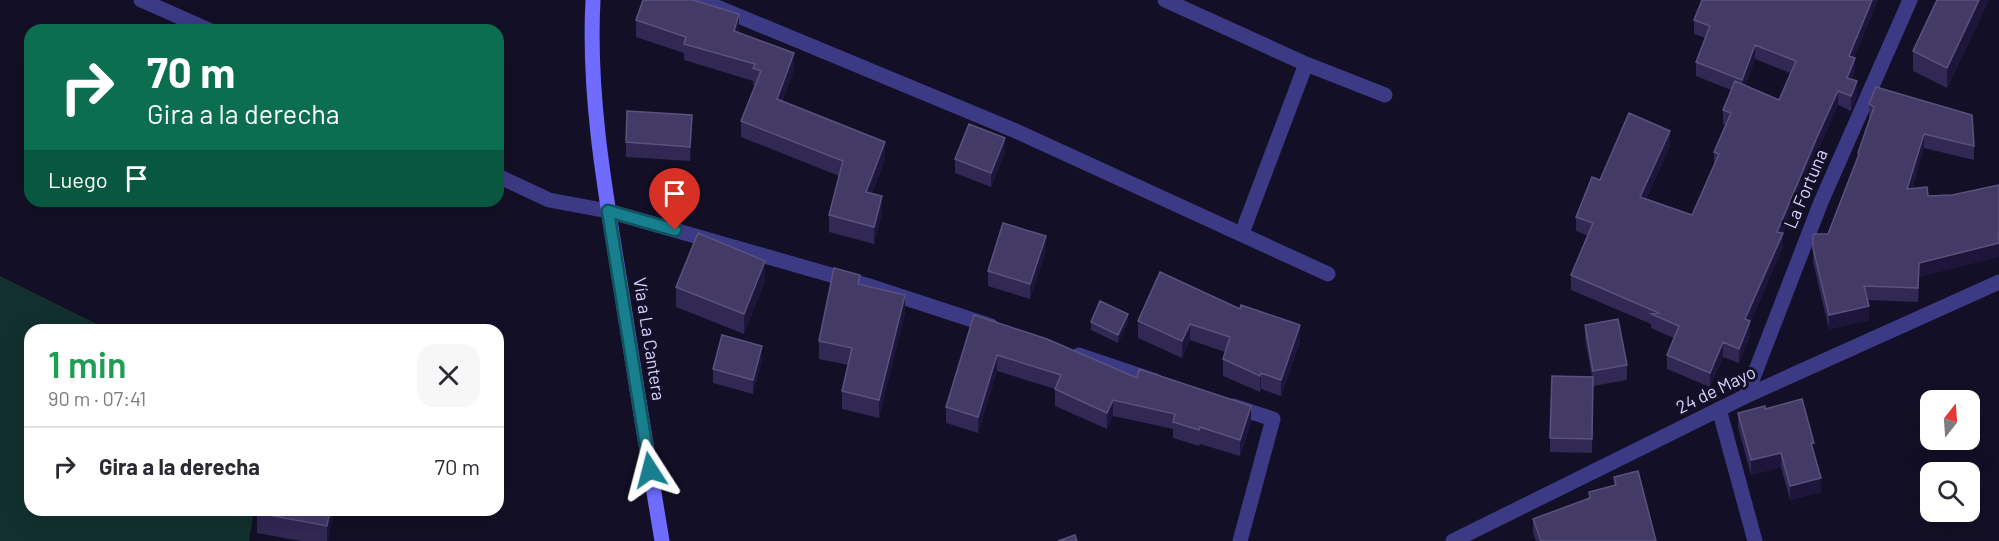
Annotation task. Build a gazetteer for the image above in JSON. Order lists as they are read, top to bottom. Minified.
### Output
{"streets":{"main road":["Vía a La Cantera"],"street":["La Fortuna","24 de Mayo"]},"crossings":[["La Fortuna","24 de Mayo"]],"north":"top","page":{"turn":["70 m","Gira a la derecha"],"then":"Luego","heading":["1 min","90 m · 07:41"],"list":[{"name":"Gira a la derecha","value":"70 m"}]}}
